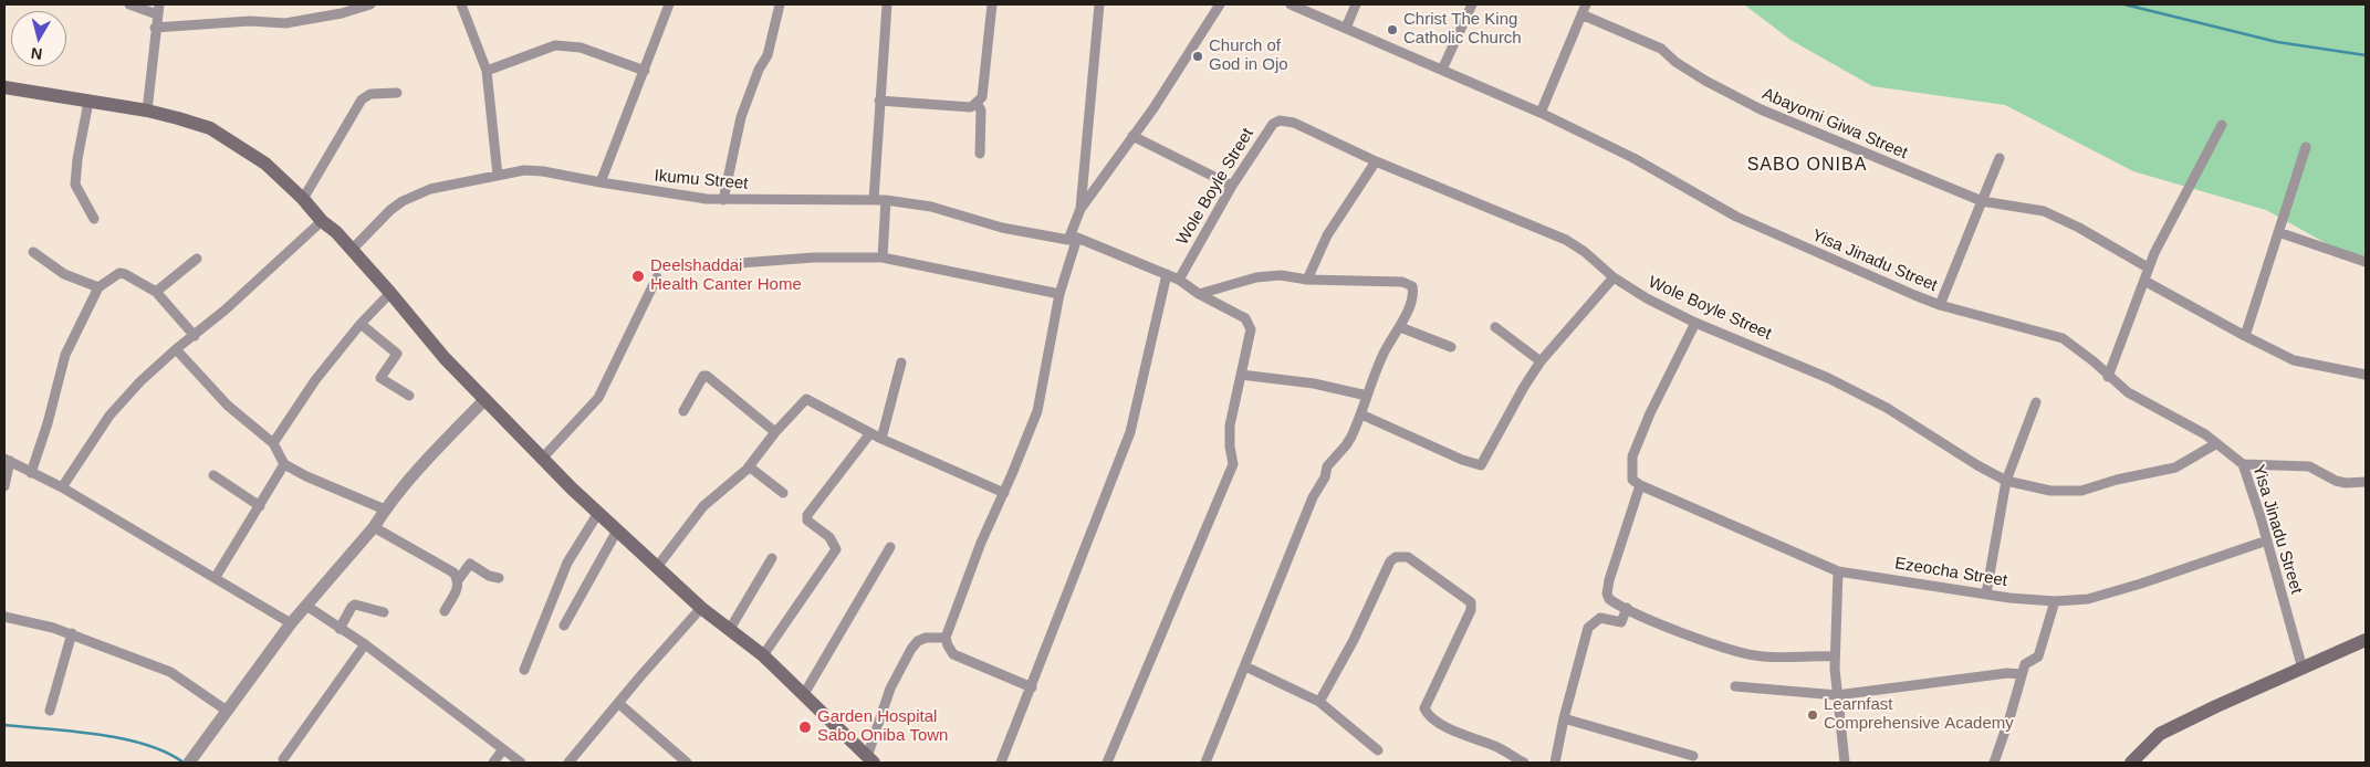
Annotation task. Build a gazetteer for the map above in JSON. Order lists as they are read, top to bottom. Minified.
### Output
{"streets":{"street":["Abayomi Giwa Street","Ikumu Street","Wole Boyle Street","Yisa Jinadu Street","Ezeocha Street"]},"crossings":[["Ikumu Street","Wole Boyle Street"],["Wole Boyle Street","Yisa Jinadu Street"],["Yisa Jinadu Street","Ezeocha Street"]],"districts":["SABO ONIBA"],"places":["Christ The King Catholic Church","Church of God in Ojo","Deelshaddai Health Canter Home","Learnfast Comprehensive Academy","Garden Hospital Sabo Oniba Town"],"north":"bottom"}
